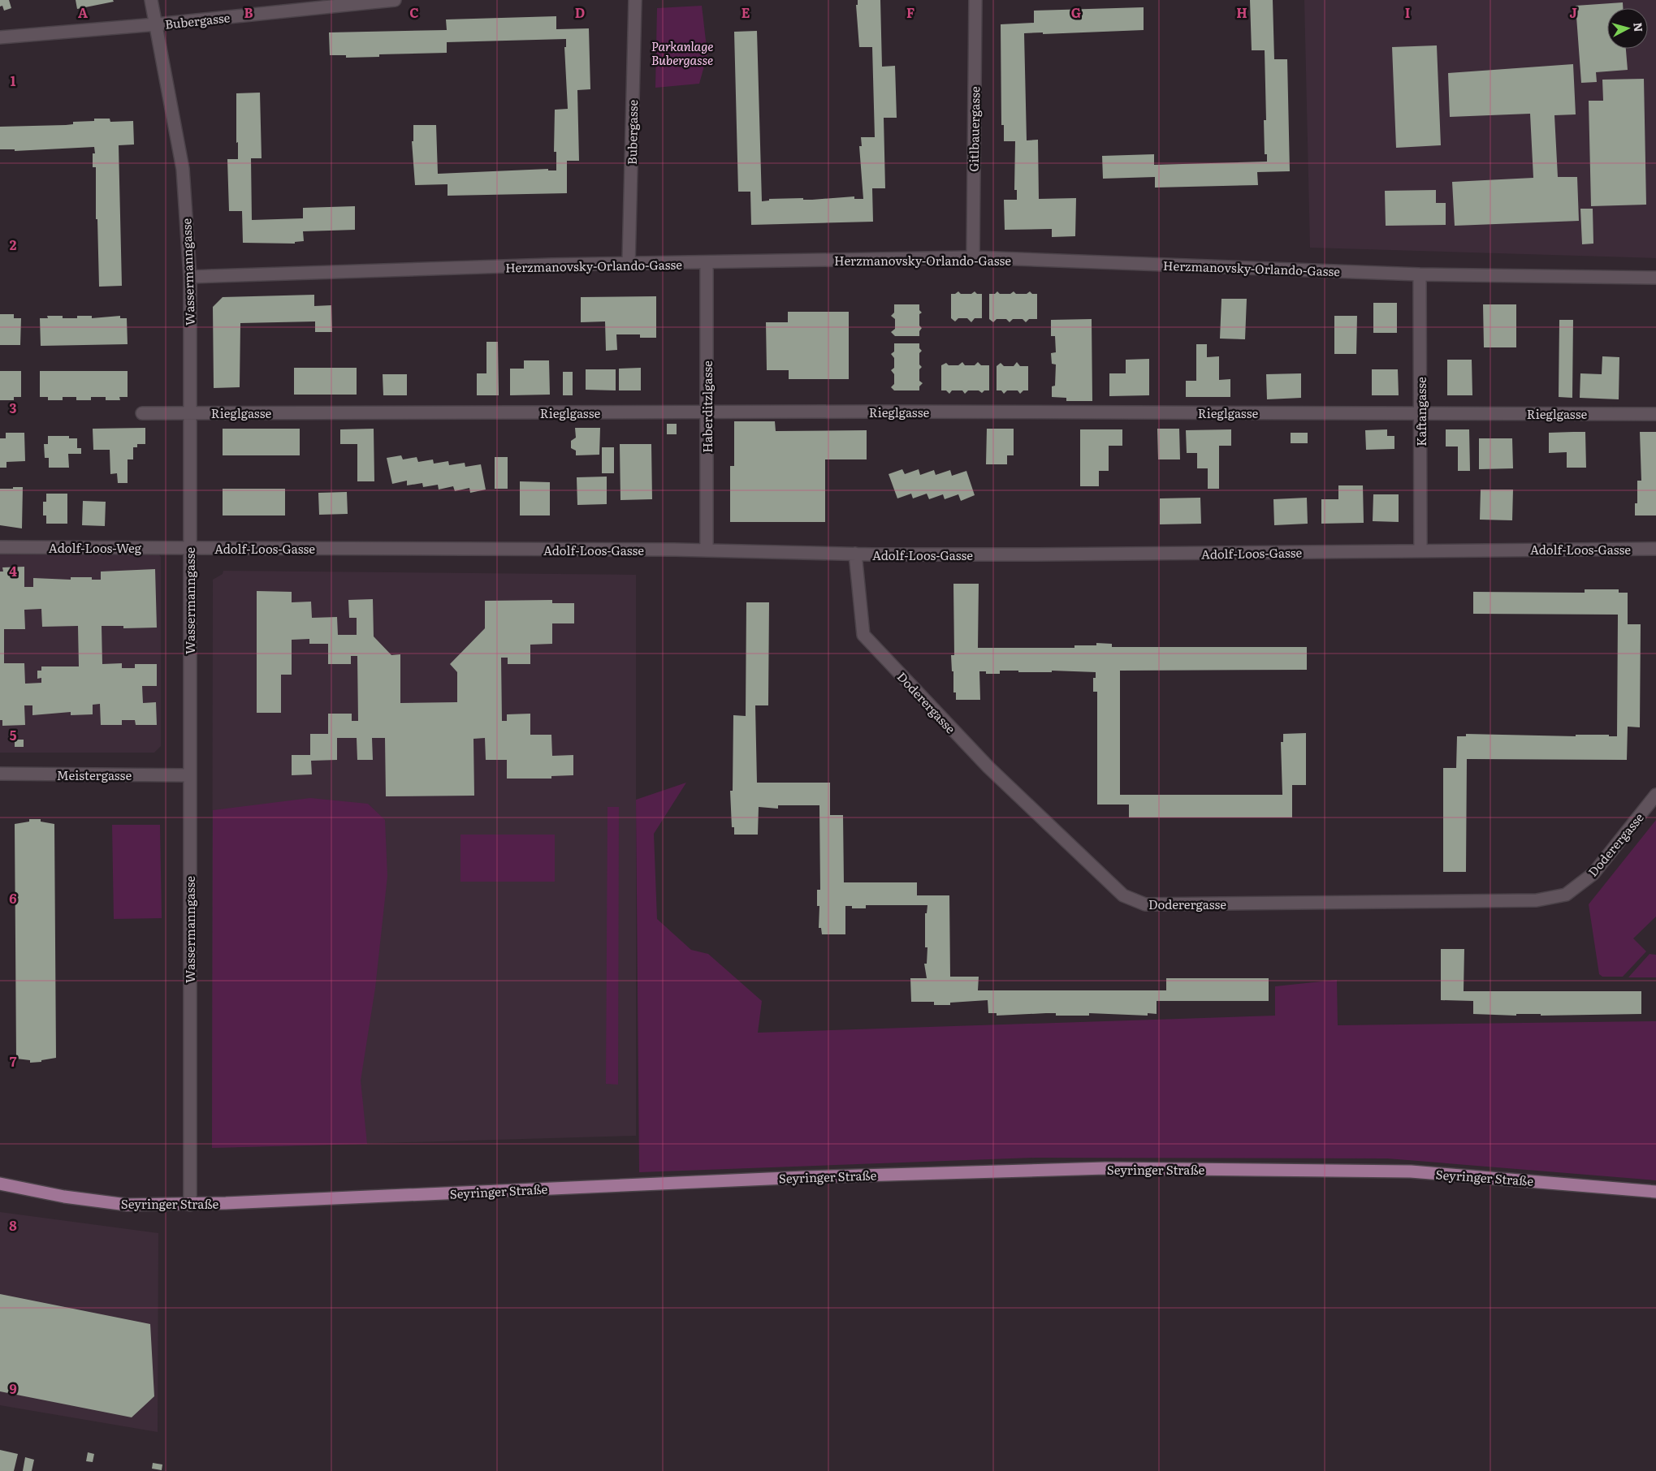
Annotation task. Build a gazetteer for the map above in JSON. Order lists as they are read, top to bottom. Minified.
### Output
{"streets":{"main road":["Seyringer Straße"],"street":["Bubergasse","Gitlbauergasse","Herzmanovsky-Orlando-Gasse","Wassermanngasse","Haberditzlgasse","Rieglgasse","Kaftangasse","Adolf-Loos-Weg","Adolf-Loos-Gasse","Doderergasse","Meistergasse"]},"crossings":[["Bubergasse","Herzmanovsky-Orlando-Gasse"],["Bubergasse","Wassermanngasse"],["Gitlbauergasse","Herzmanovsky-Orlando-Gasse"],["Herzmanovsky-Orlando-Gasse","Wassermanngasse"],["Herzmanovsky-Orlando-Gasse","Haberditzlgasse"],["Herzmanovsky-Orlando-Gasse","Kaftangasse"],["Wassermanngasse","Rieglgasse"],["Wassermanngasse","Adolf-Loos-Weg"],["Wassermanngasse","Adolf-Loos-Gasse"],["Wassermanngasse","Meistergasse"],["Wassermanngasse","Seyringer Straße"],["Haberditzlgasse","Rieglgasse"],["Haberditzlgasse","Adolf-Loos-Gasse"],["Rieglgasse","Kaftangasse"],["Kaftangasse","Adolf-Loos-Gasse"],["Adolf-Loos-Weg","Adolf-Loos-Gasse"],["Adolf-Loos-Gasse","Doderergasse"]],"parks":["Parkanlage Bubergasse"],"north":"right","grid":{"columns":["A","B","C","D","E","F","G","H","I","J"],"rows":["1","2","3","4","5","6","7","8","9"]}}
